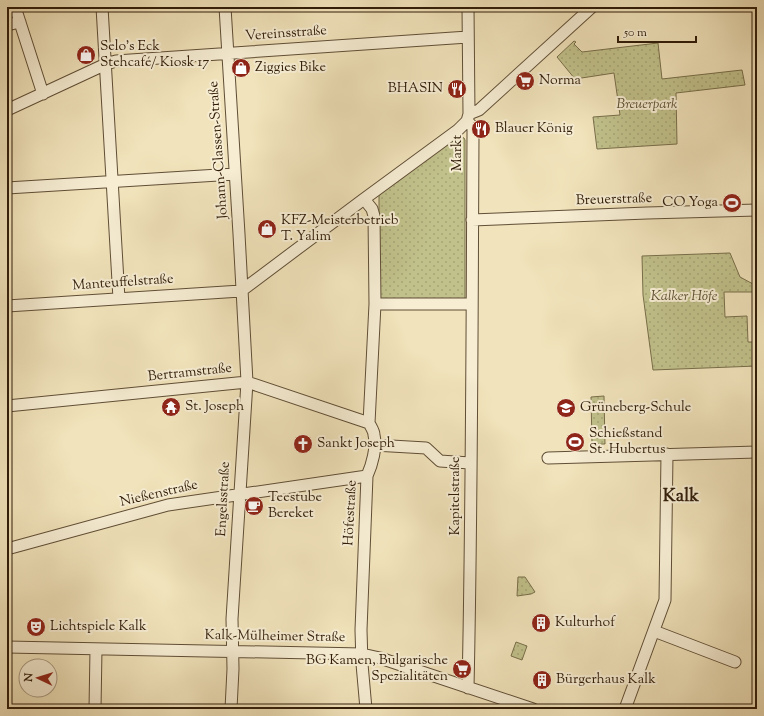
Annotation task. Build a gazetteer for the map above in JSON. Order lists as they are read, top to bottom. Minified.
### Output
{"streets":{"street":["Vereinsstraße","Johann-Classen-Straße","Markt","Breuerstraße","Manteuffelstraße","Bertramstraße","Nießenstraße","Kapitelstraße","Engelsstraße","Höfestraße","Kalk-Mülheimer Straße"]},"crossings":[["Vereinsstraße","Johann-Classen-Straße"],["Johann-Classen-Straße","Markt"],["Johann-Classen-Straße","Manteuffelstraße"],["Johann-Classen-Straße","Engelsstraße"],["Markt","Breuerstraße"],["Markt","Manteuffelstraße"],["Markt","Kapitelstraße"],["Markt","Engelsstraße"],["Manteuffelstraße","Engelsstraße"],["Bertramstraße","Engelsstraße"],["Bertramstraße","Höfestraße"],["Nießenstraße","Engelsstraße"],["Nießenstraße","Höfestraße"],["Kapitelstraße","Kalk-Mülheimer Straße"],["Engelsstraße","Kalk-Mülheimer Straße"],["Höfestraße","Kalk-Mülheimer Straße"]],"districts":["Kalk"],"parks":["Breuerpark","Kalker Höfe"],"places":{"shop":["Selo's Eck Stehcafé/ Kiosk 17","Ziggies Bike","KFZ-Meisterbetrieb T. Yalim"],"supermarket":["Norma","BG Kamen, Bulgarische Spezialitäten"],"restaurant":["BHASIN","Blauer König"],"sports":["CO Yoga","Schießstand St. Hubertus"],"temple":["St. Joseph"],"school or university":["Grüneberg-Schule"],"church":["Sankt Joseph"],"cafe":["Teestube Bereket"],"building":["Kulturhof","Bürgerhaus Kalk"],"theatre":["Lichtspiele Kalk"]},"scale_bar":"50 m","north":"left"}
